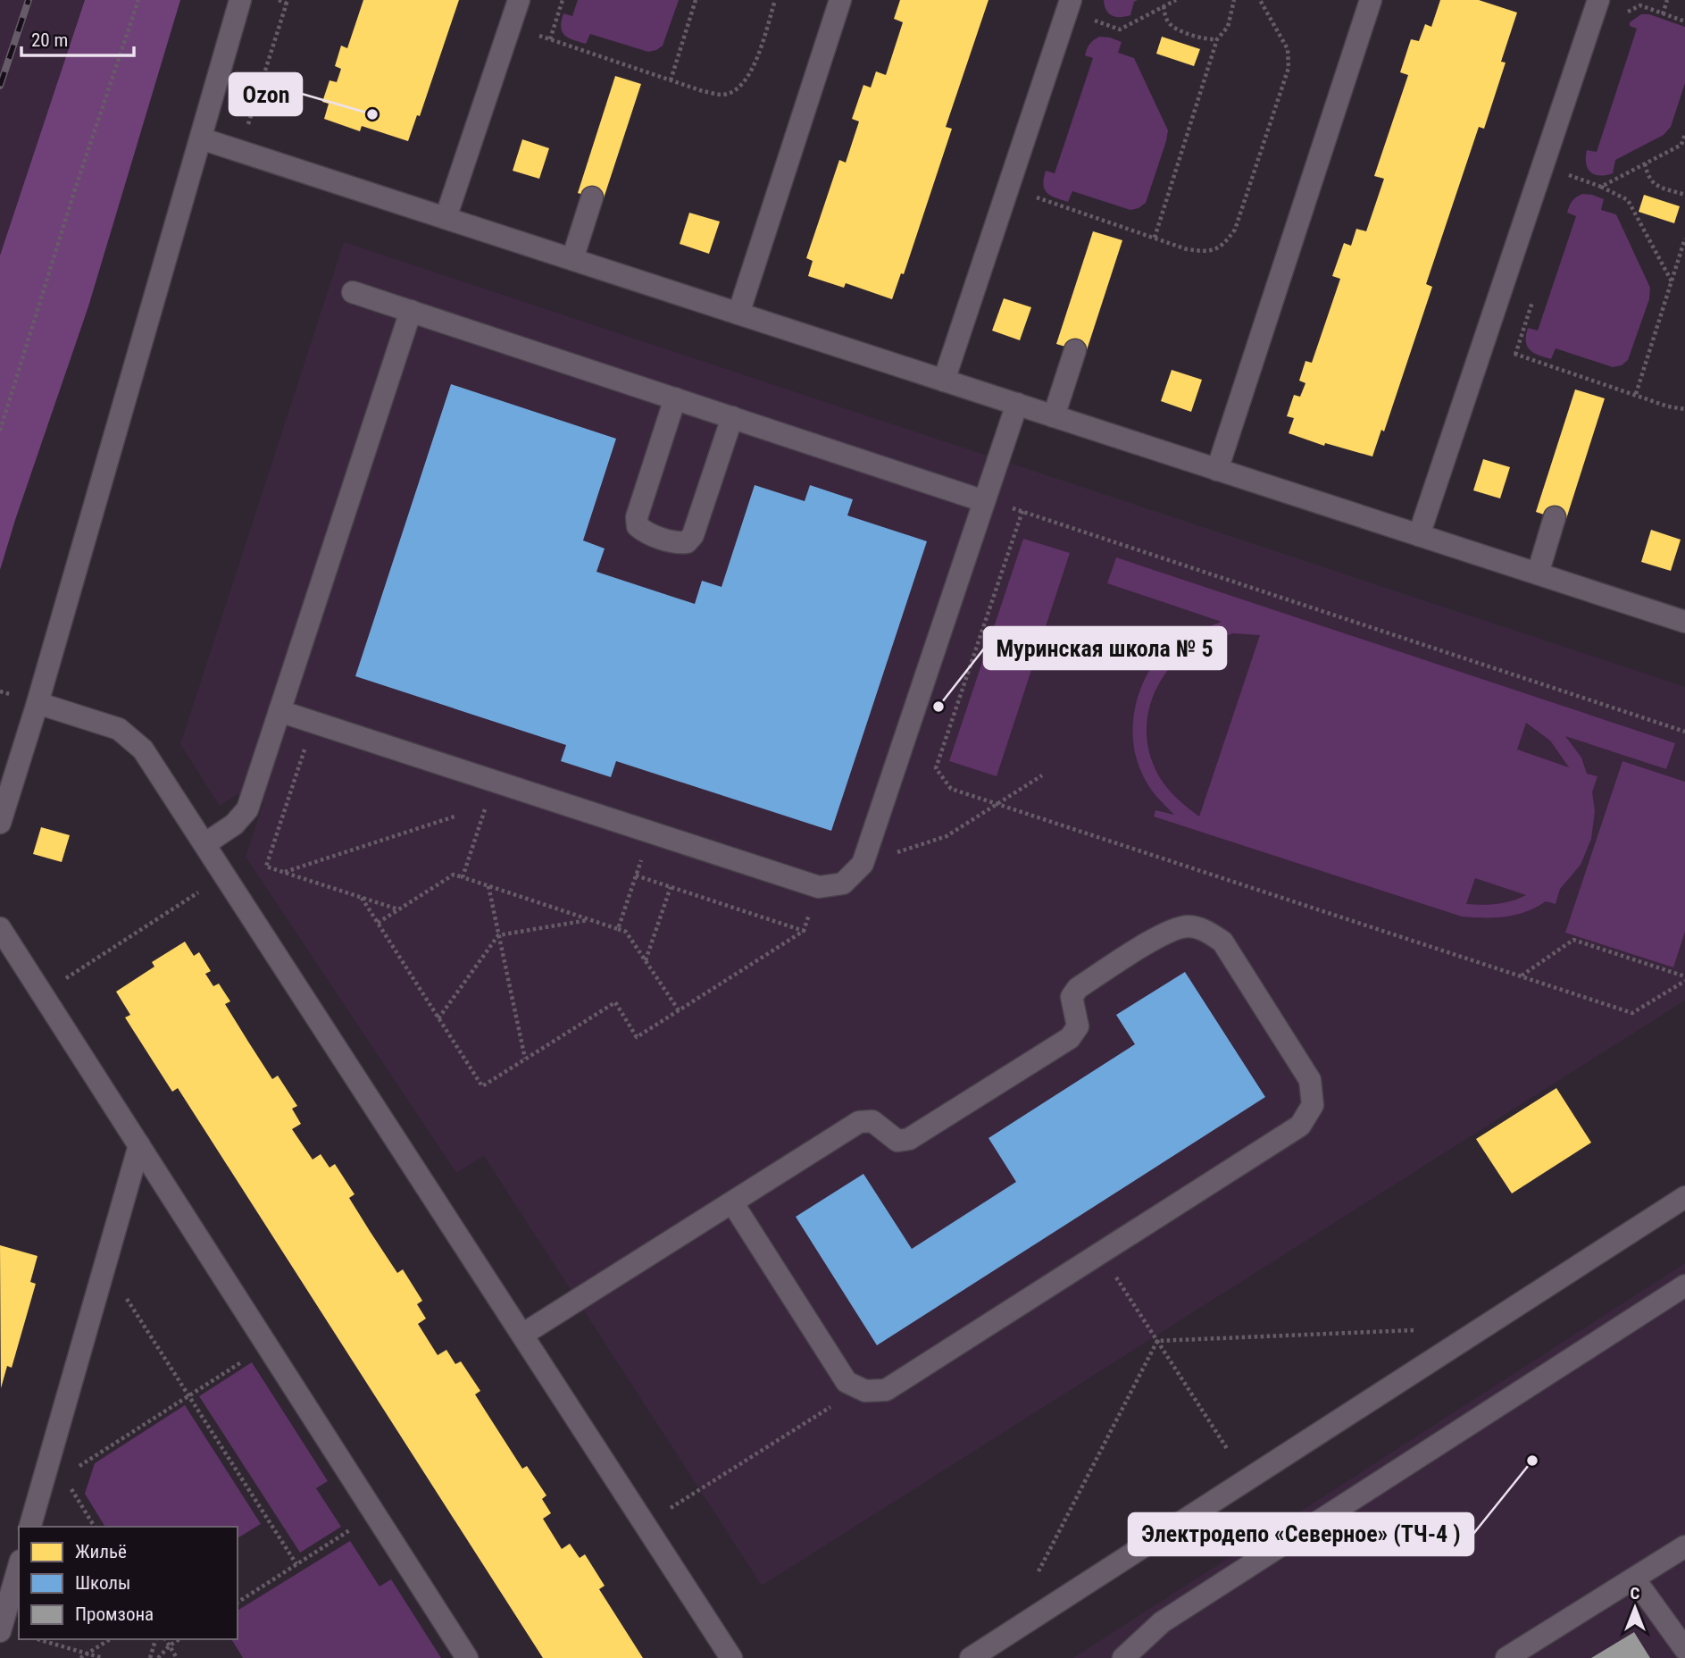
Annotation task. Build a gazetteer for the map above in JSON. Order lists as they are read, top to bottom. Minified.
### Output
{"places":["Ozon","Муринская школа № 5","Электродепо «Северное» (ТЧ-4 )"],"legend":["Жильё","Школы","Промзона"],"scale_bar":"20 m","north":"top"}
